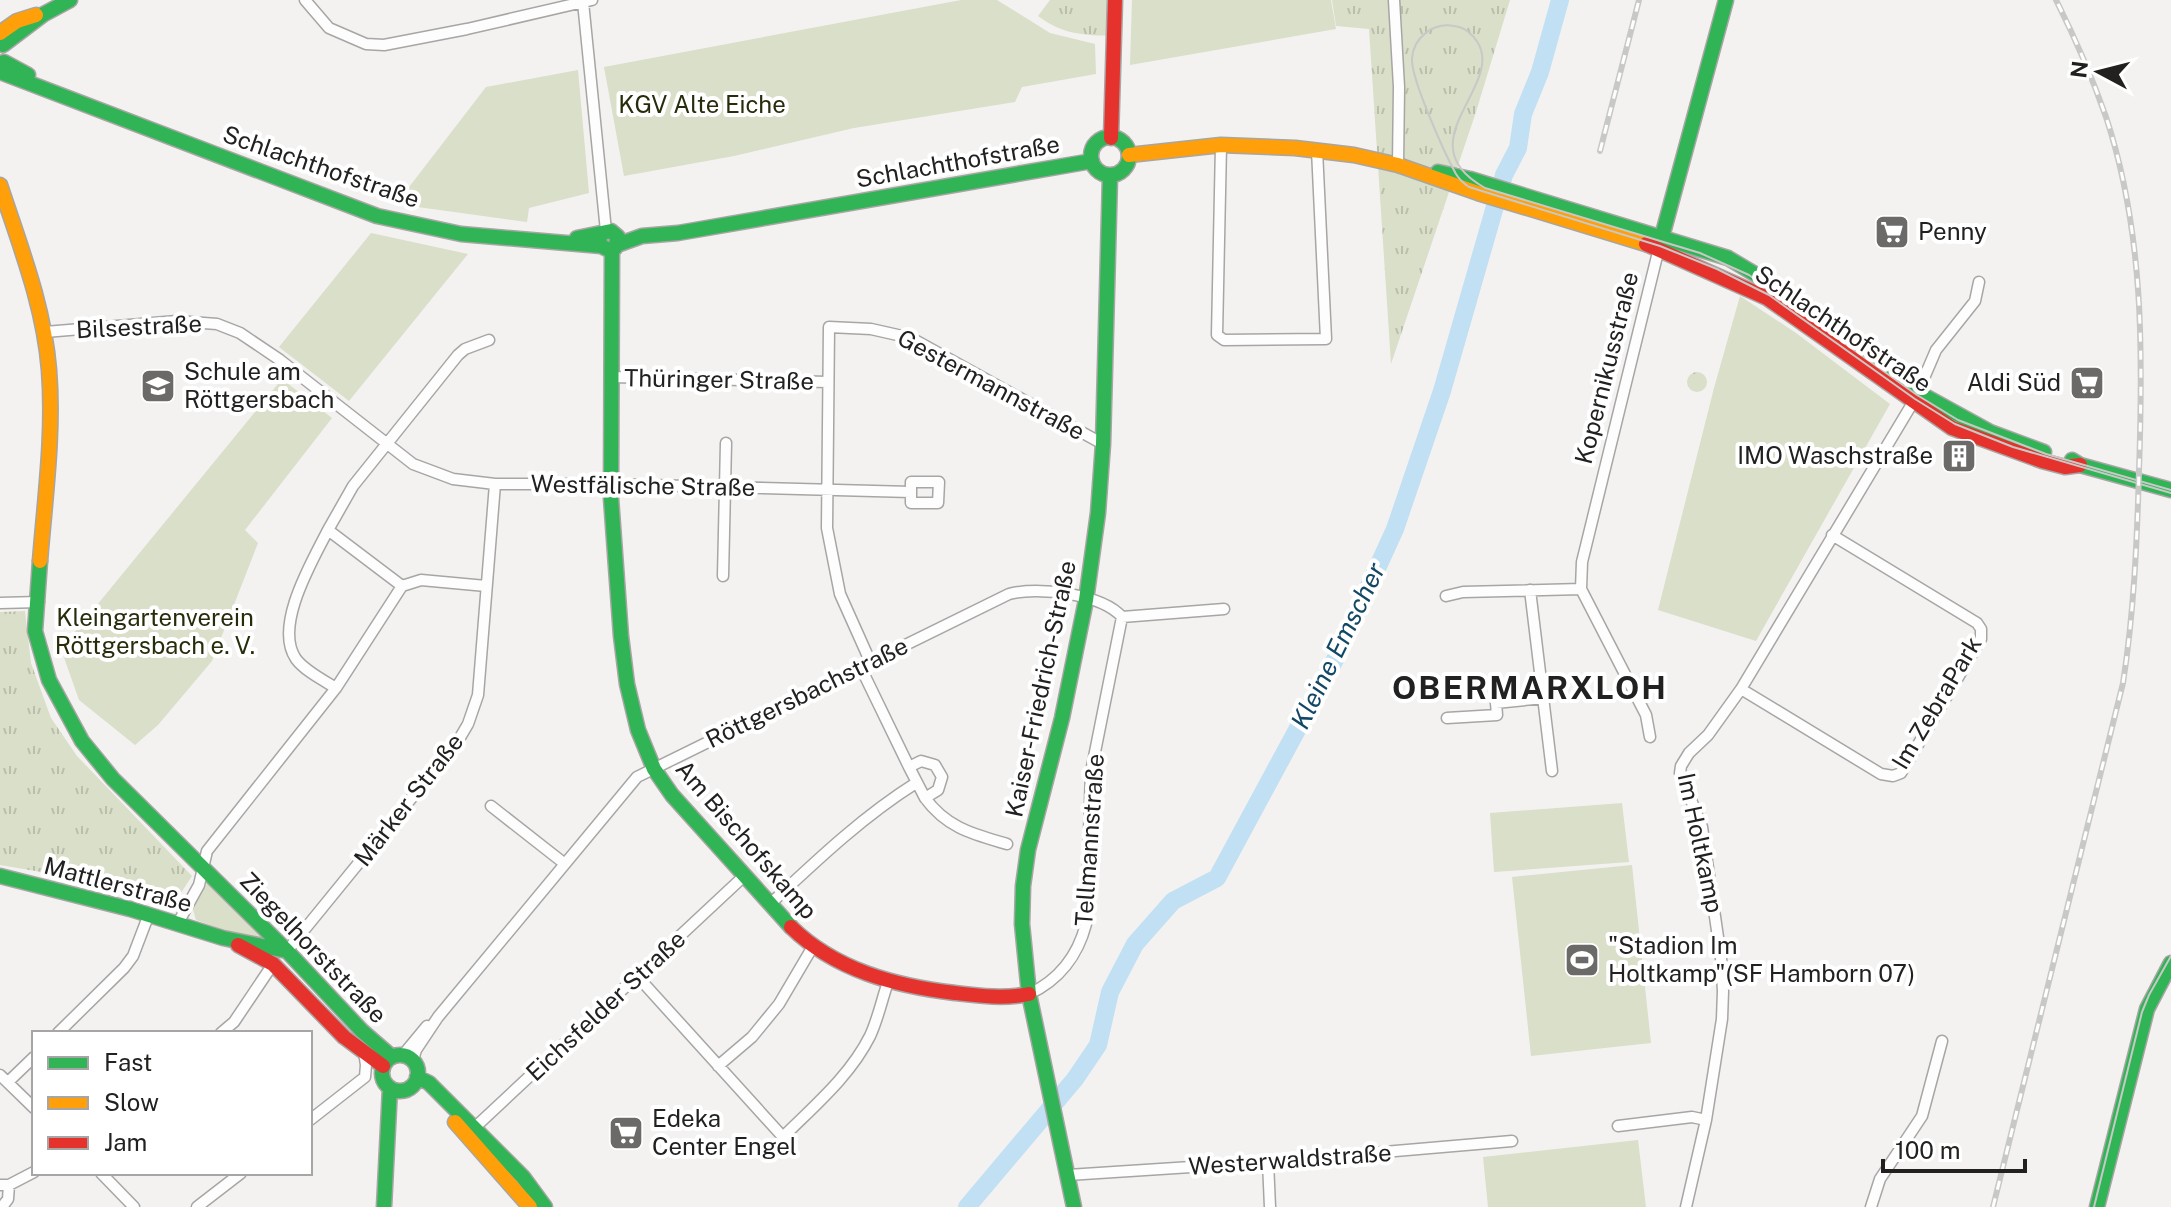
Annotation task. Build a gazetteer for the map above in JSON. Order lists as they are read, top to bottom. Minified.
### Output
{"streets":{"street":["Schlachthofstraße","Bilsestraße","Kopernikusstraße","Thüringer Straße","Gestermannstraße","Westfälische Straße","Kaiser-Friedrich-Straße","Röttgersbachstraße","Im ZebraPark","Märker Straße","Am Bischofskamp","Tellmannstraße","Im Holtkamp","Mattlerstraße","Ziegelhorststraße","Eichsfelder Straße","Westerwaldstraße"]},"crossings":[["Schlachthofstraße","Kopernikusstraße"],["Schlachthofstraße","Kaiser-Friedrich-Straße"],["Schlachthofstraße","Am Bischofskamp"],["Schlachthofstraße","Im Holtkamp"],["Bilsestraße","Westfälische Straße"],["Bilsestraße","Ziegelhorststraße"],["Thüringer Straße","Gestermannstraße"],["Thüringer Straße","Am Bischofskamp"],["Gestermannstraße","Kaiser-Friedrich-Straße"],["Westfälische Straße","Märker Straße"],["Westfälische Straße","Am Bischofskamp"],["Kaiser-Friedrich-Straße","Röttgersbachstraße"],["Kaiser-Friedrich-Straße","Am Bischofskamp"],["Kaiser-Friedrich-Straße","Tellmannstraße"],["Kaiser-Friedrich-Straße","Westerwaldstraße"],["Röttgersbachstraße","Am Bischofskamp"],["Röttgersbachstraße","Mattlerstraße"],["Röttgersbachstraße","Ziegelhorststraße"],["Im ZebraPark","Im Holtkamp"],["Märker Straße","Mattlerstraße"],["Märker Straße","Ziegelhorststraße"],["Am Bischofskamp","Tellmannstraße"],["Am Bischofskamp","Eichsfelder Straße"],["Mattlerstraße","Ziegelhorststraße"]],"districts":["OBERMARXLOH"],"water":["Kleine Emscher"],"parks":["KGV Alte Eiche","Kleingartenverein Röttgersbach e. V."],"places":{"supermarket":["Penny","Aldi Süd","Edeka Center Engel"],"school or university":["Schule am Röttgersbach"],"building":["IMO Waschstraße"],"sports":["\"Stadion Im Holtkamp\"(SF Hamborn 07)"]},"legend":["Fast","Slow","Jam"],"scale_bar":"100 m","north":"left"}
